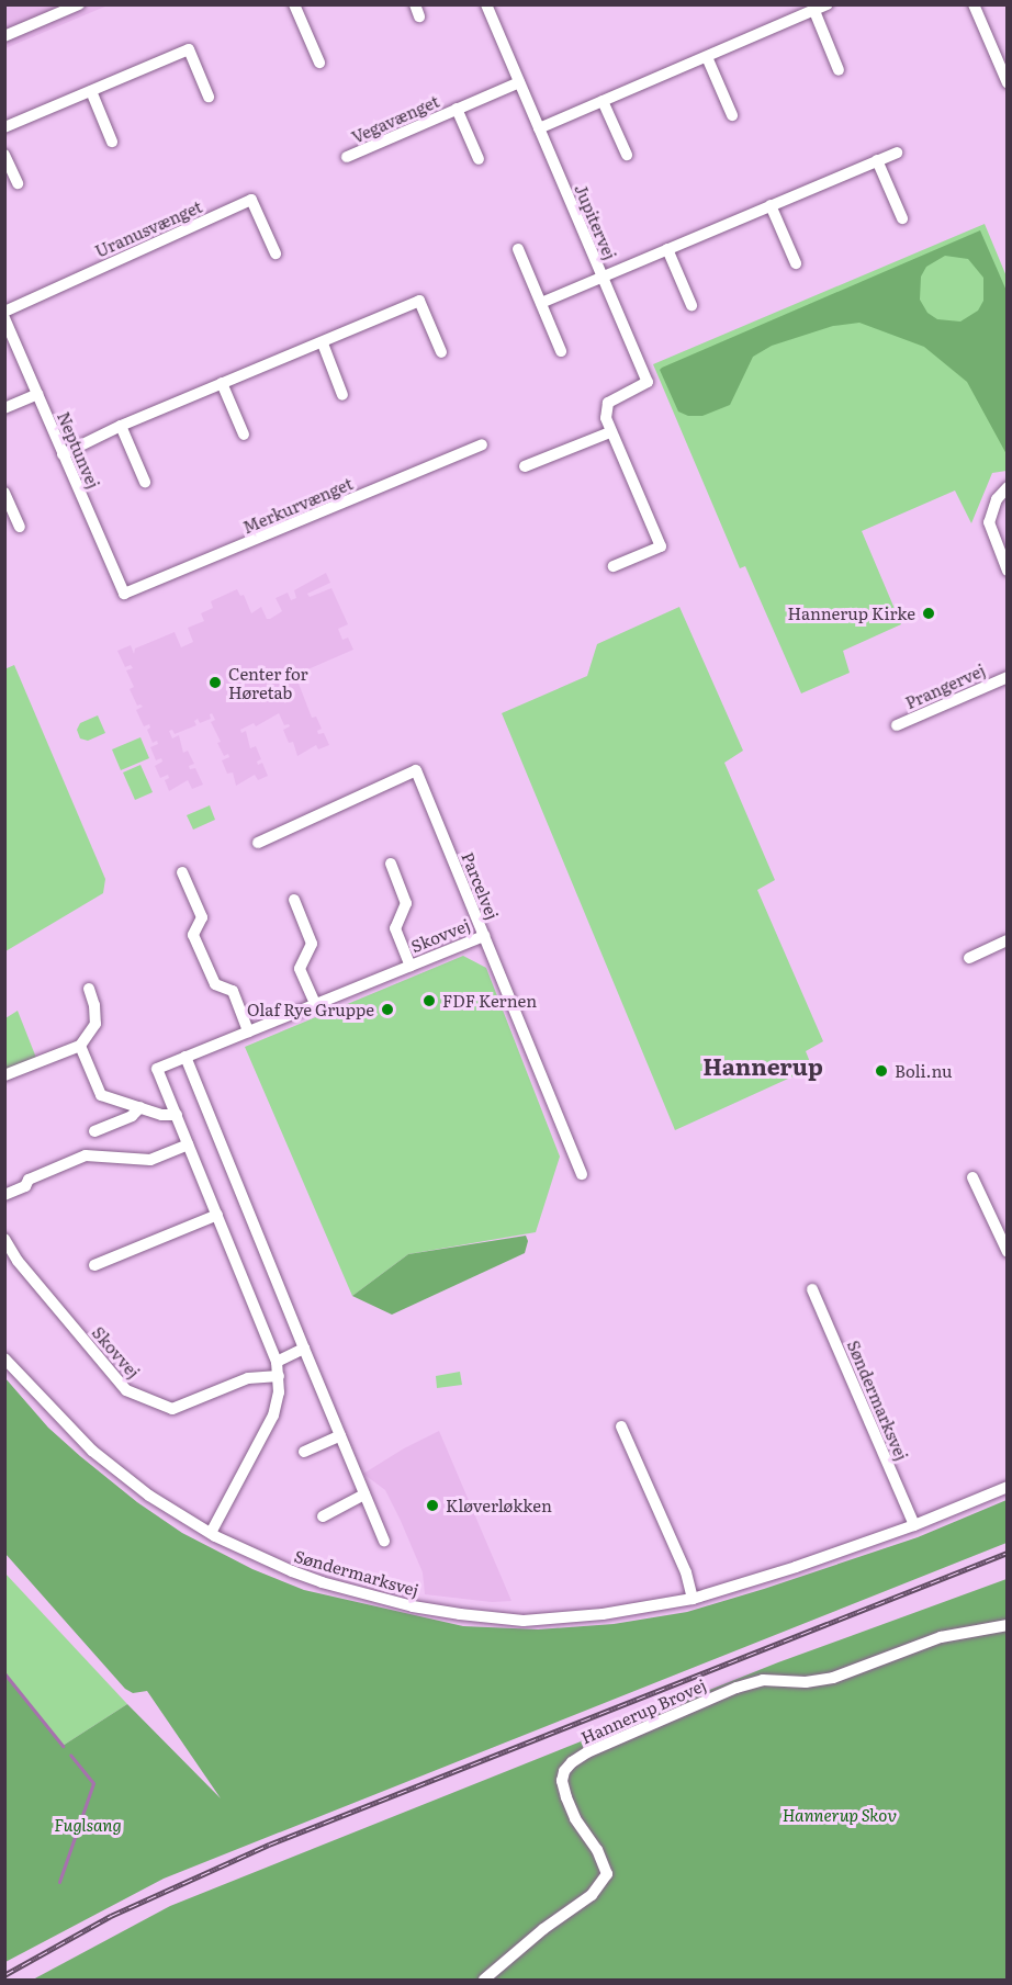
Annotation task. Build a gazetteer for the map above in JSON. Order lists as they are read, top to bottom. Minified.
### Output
{"streets":{"street":["Vegavænget","Jupitervej","Uranusvænget","Neptunvej","Merkurvænget","Prangervej","Parcelvej","Skovvej","Søndermarksvej","Hannerup Brovej"]},"crossings":[["Vegavænget","Jupitervej"],["Neptunvej","Merkurvænget"],["Parcelvej","Skovvej"],["Skovvej","Søndermarksvej"]],"districts":["Hannerup"],"parks":["Hannerup Skov","Fuglsang"],"places":["Hannerup Kirke","Center for Høretab","FDF Kernen","Olaf Rye Gruppe","Boli.nu","Kløverløkken"]}
